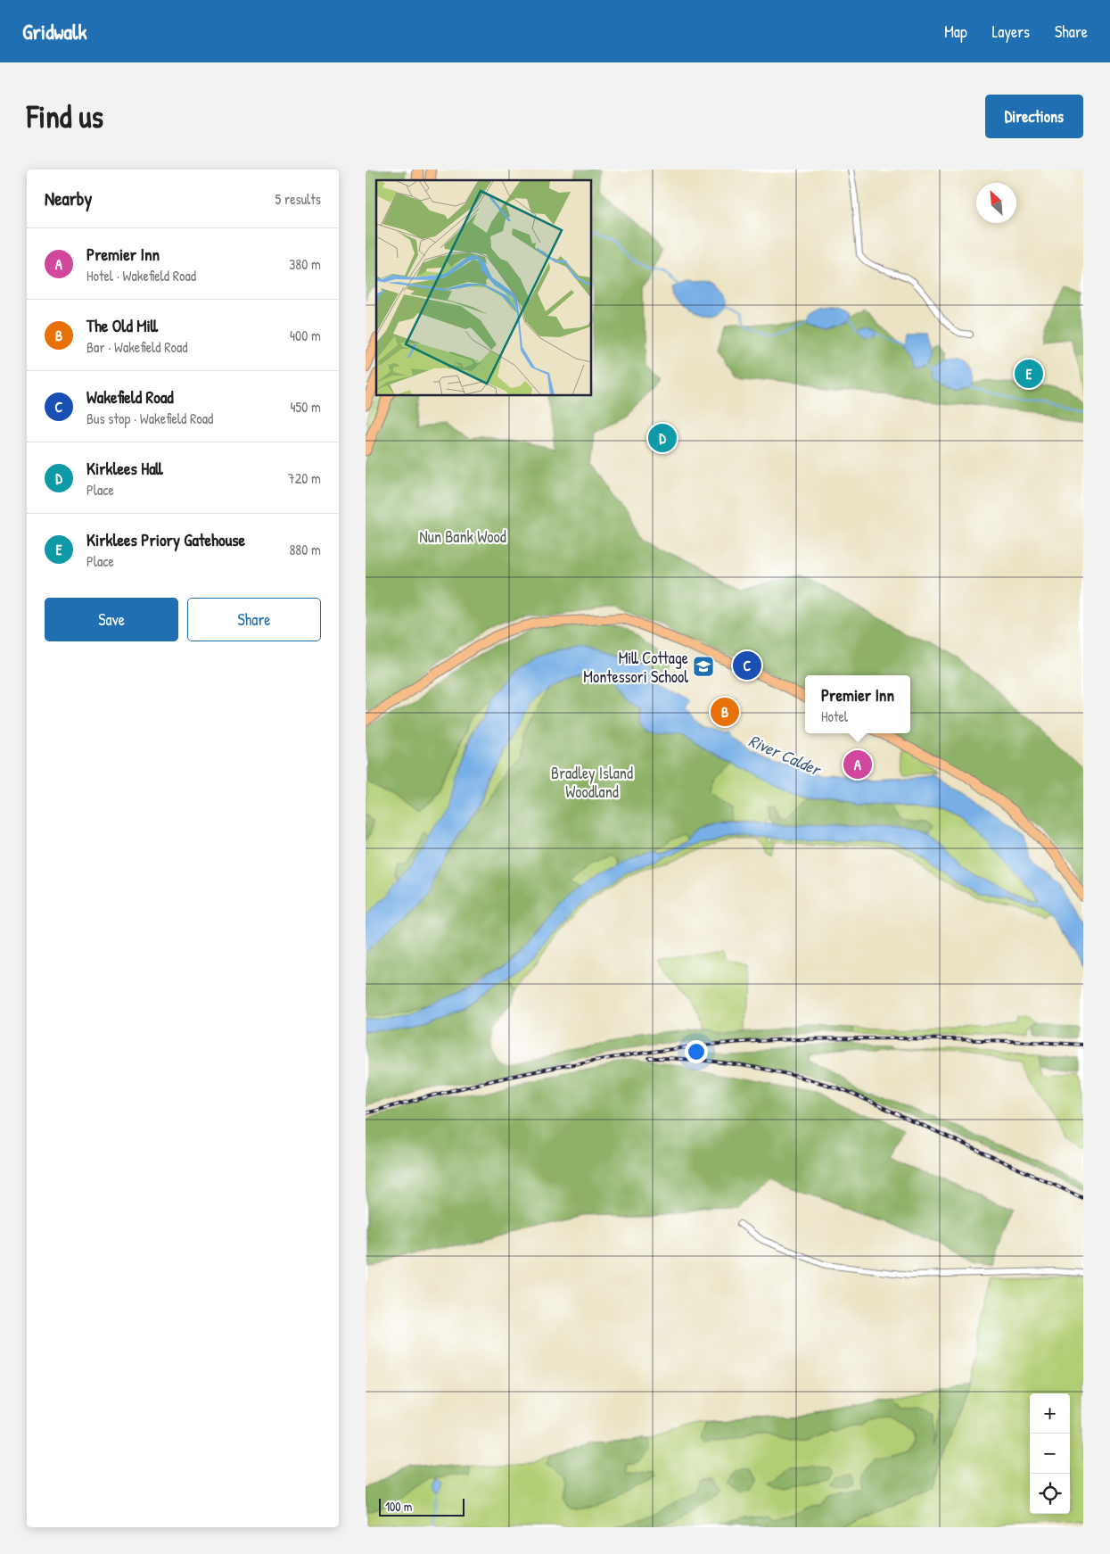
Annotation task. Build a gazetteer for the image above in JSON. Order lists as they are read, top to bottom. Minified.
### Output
{"water":["River Calder"],"parks":["Nun Bank Wood","Bradley Island Woodland"],"places":{"school or university":["Mill Cottage Montessori School"]},"scale_bar":"100 m","north":"top left","page":{"header":"Gridwalk","nav":["Map","Layers","Share"],"buttons":["Directions",["Save","Share"]],"title":"Find us","heading":["Nearby","5 results"],"list":[{"mark":"A","name":"Premier Inn","note":"Hotel · Wakefield Road","value":"380 m"},{"mark":"B","name":"The Old Mill","note":"Bar · Wakefield Road","value":"400 m"},{"mark":"C","name":"Wakefield Road","note":"Bus stop · Wakefield Road","value":"450 m"},{"mark":"D","name":"Kirklees Hall","note":"Place","value":"720 m"},{"mark":"E","name":"Kirklees Priory Gatehouse","note":"Place","value":"880 m"}],"pins":["E","D","C","B","A"],"popup":["Premier Inn","Hotel"],"map_buttons":["+","−"],"scale":"100 m"}}
